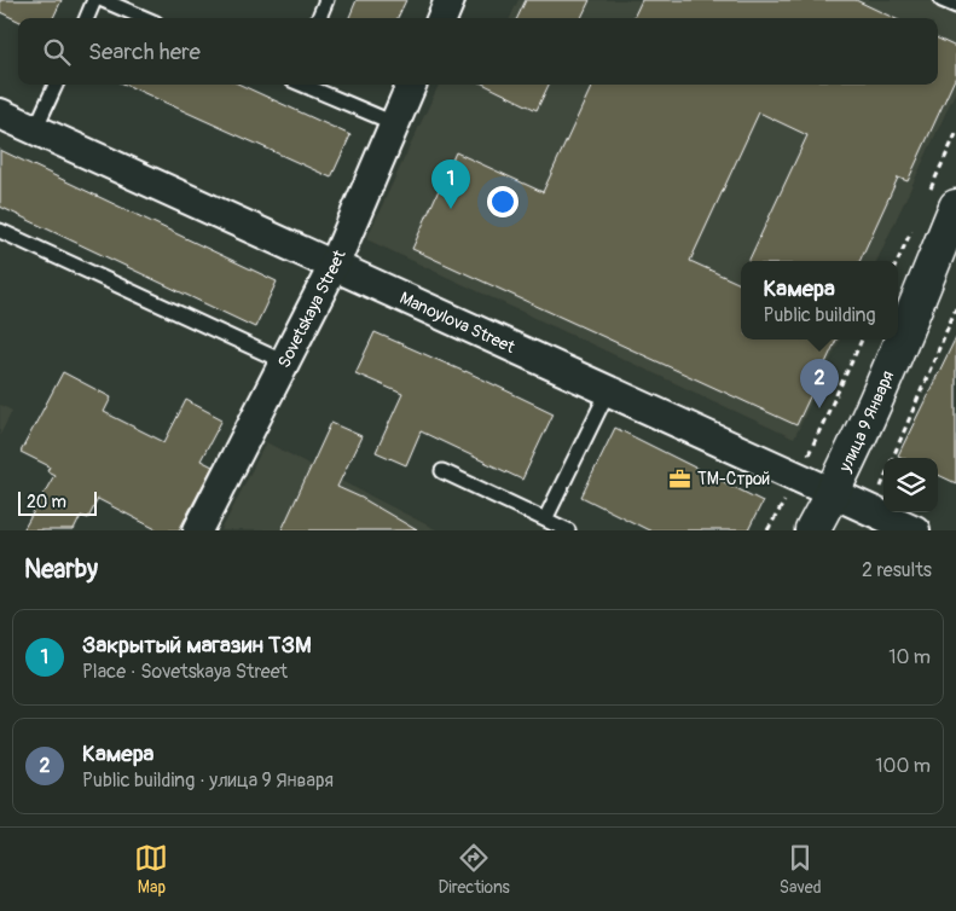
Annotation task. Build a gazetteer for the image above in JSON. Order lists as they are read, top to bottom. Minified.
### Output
{"streets":{"street":["Sovetskaya Street","Manoylova Street","улица 9 Января"]},"crossings":[["Sovetskaya Street","Manoylova Street"],["Manoylova Street","улица 9 Января"]],"places":{"office":["ТМ-Строй"]},"scale_bar":"20 m","page":{"search":"Search here","pins":["1","2"],"popup":["Камера","Public building"],"scale":"20 m","heading":["Nearby","2 results"],"list":[{"mark":"1","name":"Закрытый магазин ТЗМ","note":"Place · Sovetskaya Street","value":"10 m"},{"mark":"2","name":"Камера","note":"Public building · улица 9 Января","value":"100 m"}],"nav":["Map","Directions","Saved"]}}
